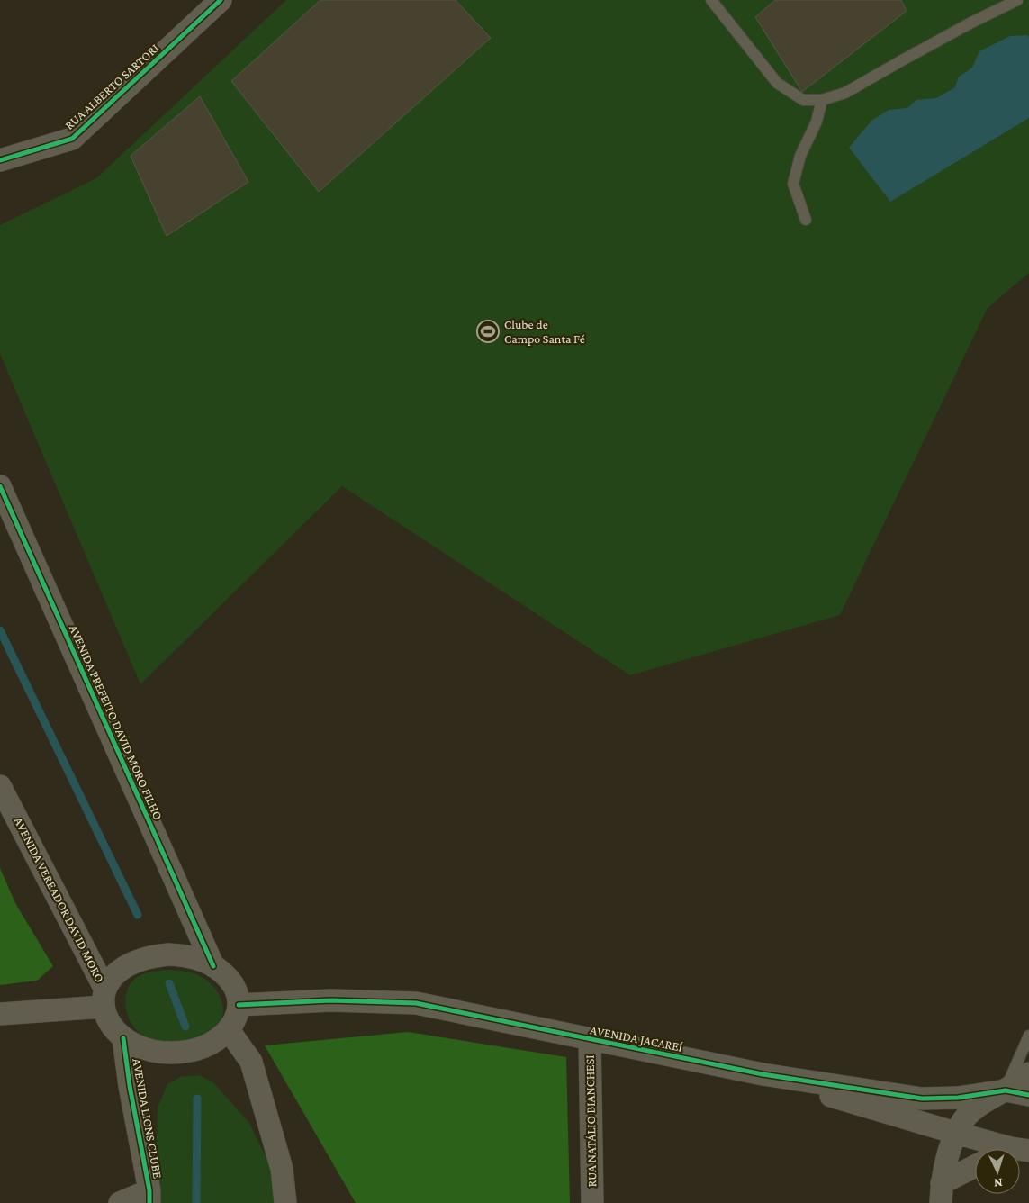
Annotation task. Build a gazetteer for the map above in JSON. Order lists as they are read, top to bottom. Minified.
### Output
{"streets":{"street":["RUA ALBERTO SARTORI","AVENIDA PREFEITO DAVID MORO FILHO","AVENIDA VEREADOR DAVID MORO","AVENIDA JACAREÍ","AVENIDA LIONS CLUBE","RUA NATÁLIO BIANCHESI"]},"crossings":[["AVENIDA PREFEITO DAVID MORO FILHO","AVENIDA VEREADOR DAVID MORO"],["AVENIDA PREFEITO DAVID MORO FILHO","AVENIDA JACAREÍ"],["AVENIDA PREFEITO DAVID MORO FILHO","AVENIDA LIONS CLUBE"],["AVENIDA VEREADOR DAVID MORO","AVENIDA JACAREÍ"],["AVENIDA VEREADOR DAVID MORO","AVENIDA LIONS CLUBE"],["AVENIDA JACAREÍ","AVENIDA LIONS CLUBE"],["AVENIDA JACAREÍ","RUA NATÁLIO BIANCHESI"]],"places":{"sports":["Clube de Campo Santa Fé"]},"north":"bottom"}
